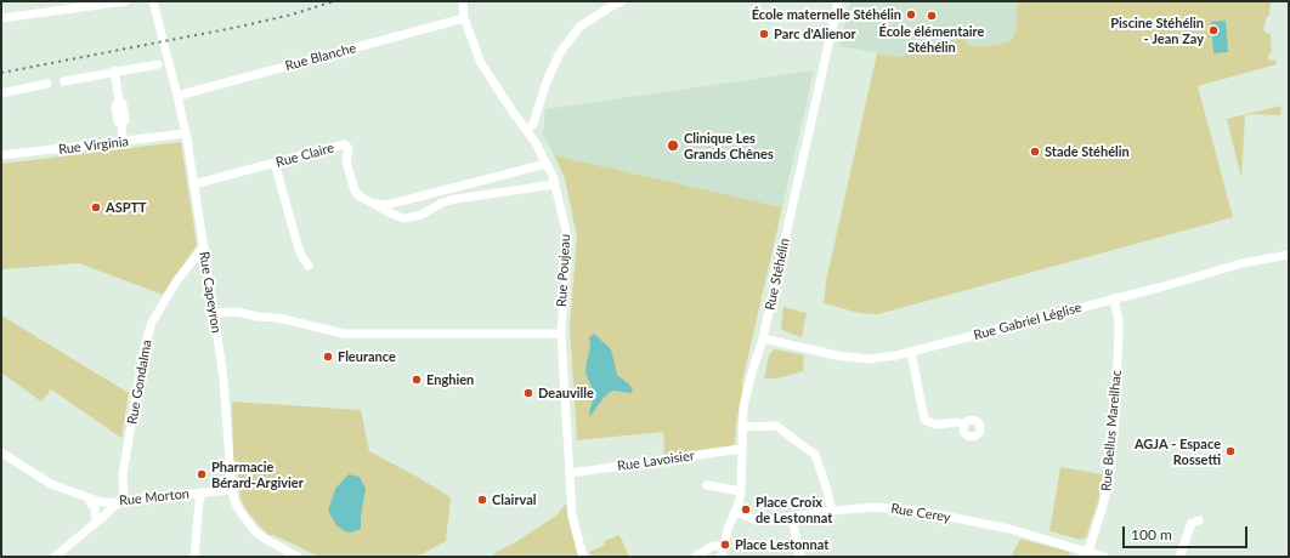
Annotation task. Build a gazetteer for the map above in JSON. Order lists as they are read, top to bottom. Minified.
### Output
{"streets":{"street":["Rue Blanche","Rue Virginia","Rue Claire","Rue Poujeau","Rue Stéhélin","Rue Capeyron","Rue Gabriel Léglise","Rue Gondalma","Rue Bellus Mareilhac","Rue Lavoisier","Rue Morton","Rue Cerey"]},"crossings":[["Rue Blanche","Rue Poujeau"],["Rue Blanche","Rue Capeyron"],["Rue Virginia","Rue Capeyron"],["Rue Claire","Rue Poujeau"],["Rue Claire","Rue Capeyron"],["Rue Poujeau","Rue Lavoisier"],["Rue Stéhélin","Rue Gabriel Léglise"],["Rue Stéhélin","Rue Lavoisier"],["Rue Stéhélin","Rue Cerey"],["Rue Capeyron","Rue Gondalma"],["Rue Capeyron","Rue Morton"],["Rue Gabriel Léglise","Rue Bellus Mareilhac"],["Rue Gondalma","Rue Morton"],["Rue Bellus Mareilhac","Rue Cerey"]],"places":["École maternelle Stéhélin","École élémentaire Stéhélin","Piscine Stéhélin - Jean Zay","Parc d'Alienor","Clinique Les Grands Chênes","Stade Stéhélin","ASPTT","Fleurance","Enghien","Deauville","AGJA - Espace Rossetti","Pharmacie Bérard-Argivier","Clairval","Place Croix de Lestonnat","Place Lestonnat"],"scale_bar":"100 m"}
